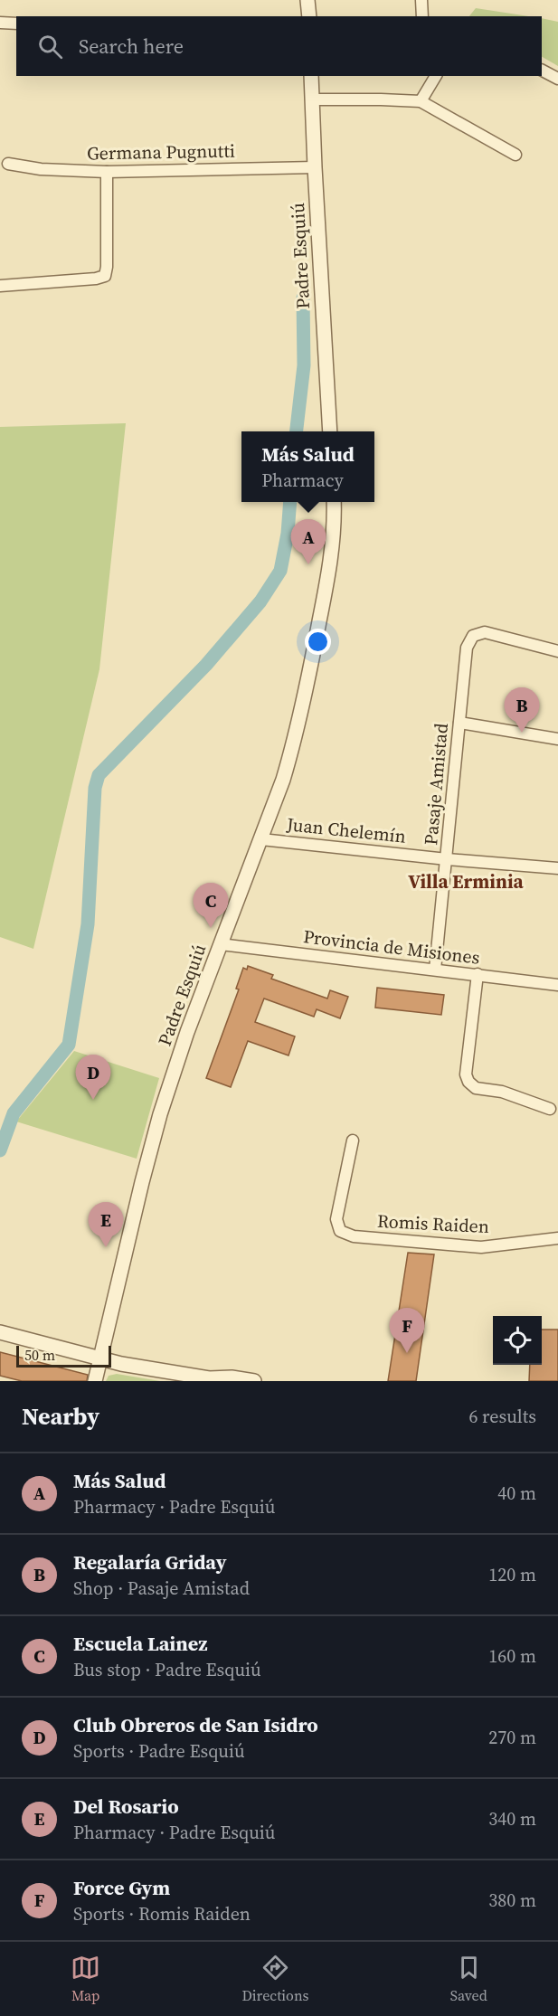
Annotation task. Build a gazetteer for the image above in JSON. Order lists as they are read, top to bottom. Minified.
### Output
{"streets":{"street":["Germana Pugnutti","Padre Esquiú","Pasaje Amistad","Juan Chelemín","Provincia de Misiones","Romis Raiden"]},"crossings":[["Germana Pugnutti","Padre Esquiú"],["Padre Esquiú","Juan Chelemín"],["Padre Esquiú","Provincia de Misiones"],["Pasaje Amistad","Juan Chelemín"],["Pasaje Amistad","Provincia de Misiones"]],"districts":["Villa Erminia"],"scale_bar":"50 m","page":{"search":"Search here","popup":["Más Salud","Pharmacy"],"pins":["A","B","C","D","E","F"],"scale":"50 m","heading":["Nearby","6 results"],"list":[{"mark":"A","name":"Más Salud","note":"Pharmacy · Padre Esquiú","value":"40 m"},{"mark":"B","name":"Regalaría Griday","note":"Shop · Pasaje Amistad","value":"120 m"},{"mark":"C","name":"Escuela Lainez","note":"Bus stop · Padre Esquiú","value":"160 m"},{"mark":"D","name":"Club Obreros de San Isidro","note":"Sports · Padre Esquiú","value":"270 m"},{"mark":"E","name":"Del Rosario","note":"Pharmacy · Padre Esquiú","value":"340 m"},{"mark":"F","name":"Force Gym","note":"Sports · Romis Raiden","value":"380 m"}],"nav":["Map","Directions","Saved"]}}
